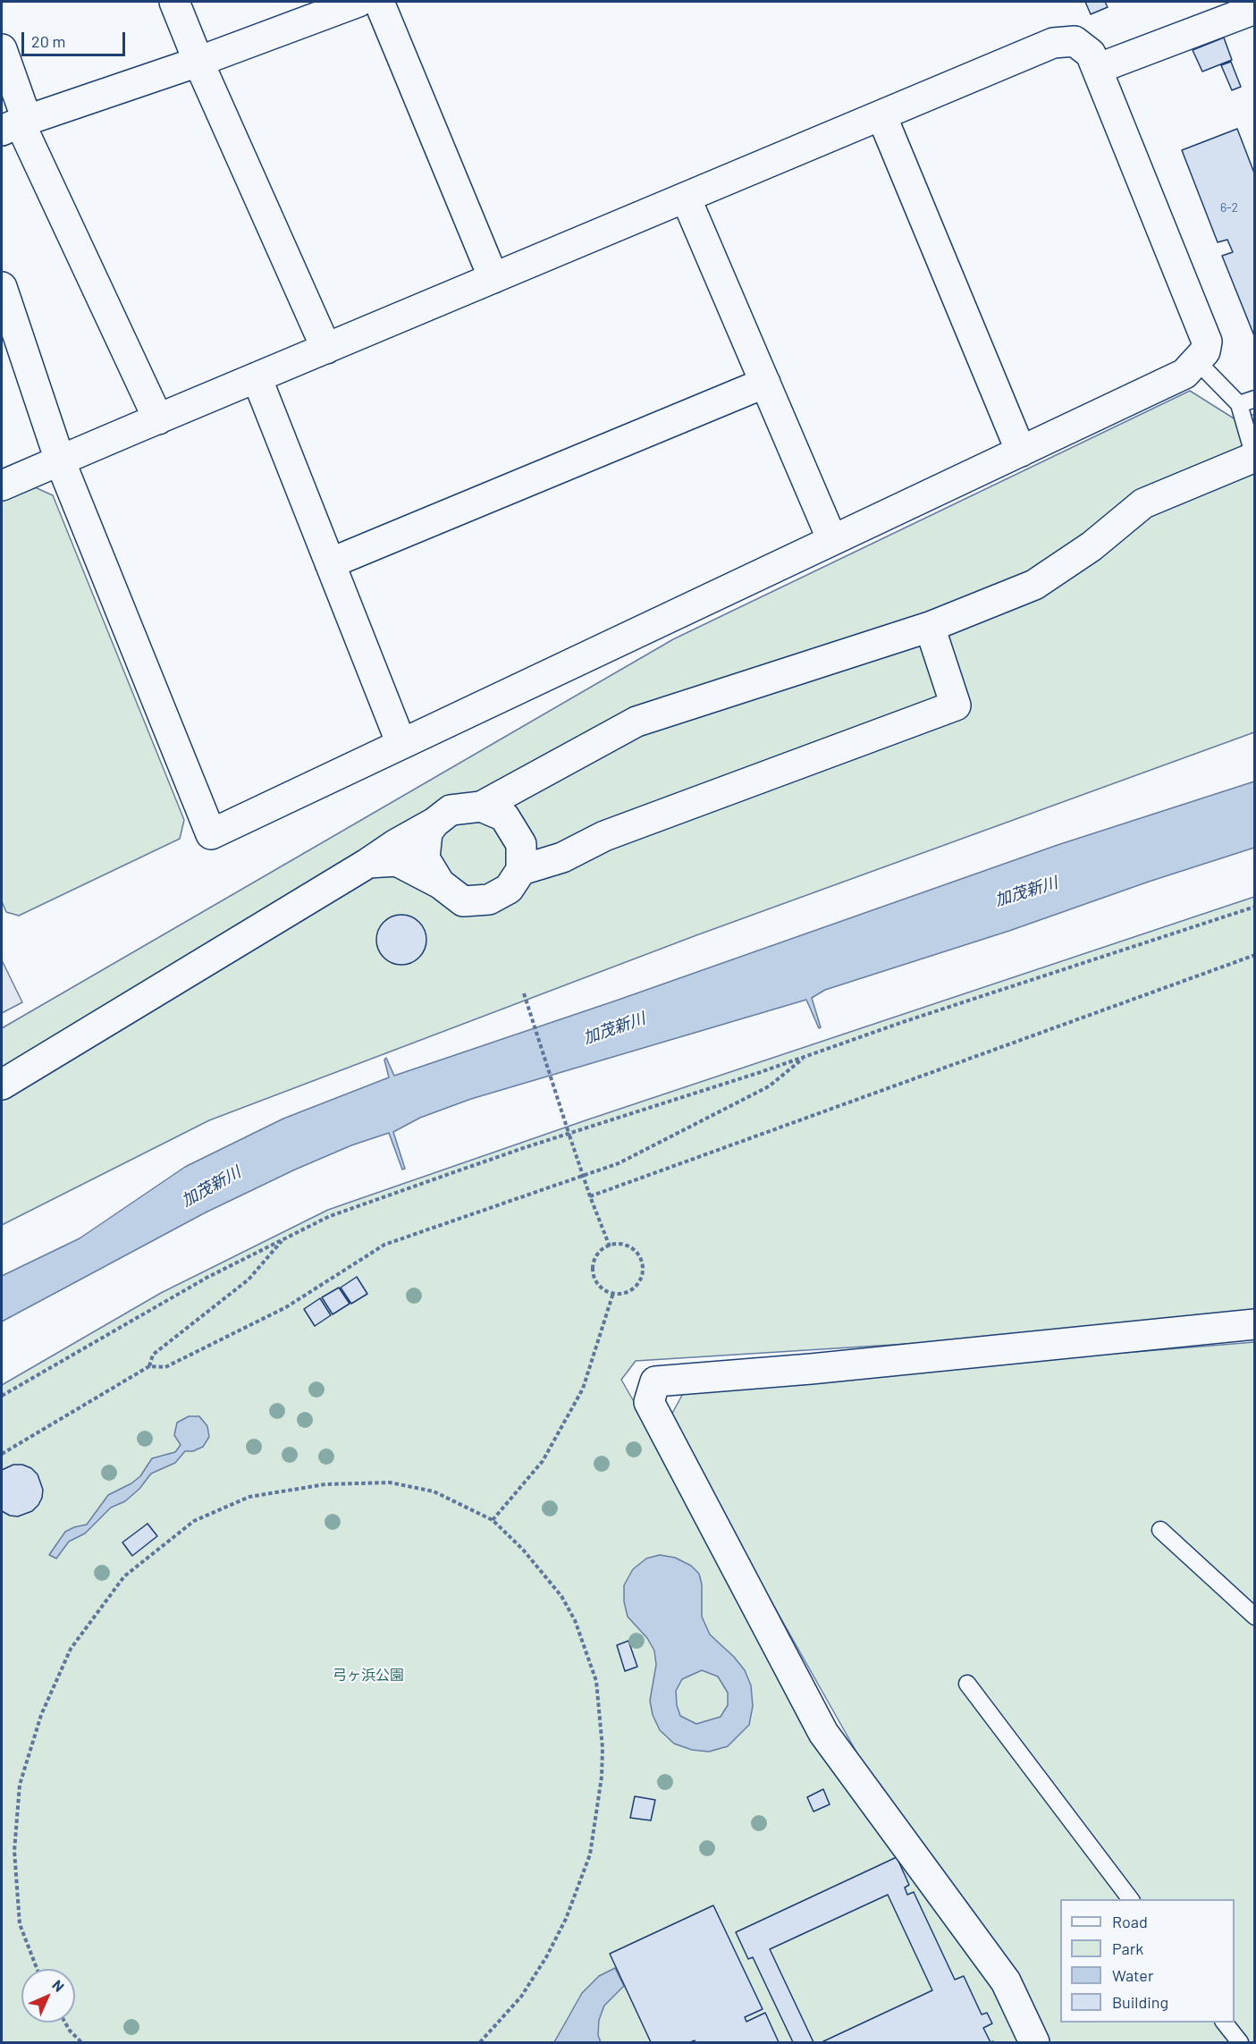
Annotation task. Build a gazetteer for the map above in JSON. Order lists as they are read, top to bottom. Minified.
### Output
{"water":["加茂新川"],"parks":["弓ヶ浜公園"],"house_numbers":["6-2"],"legend":["Road","Park","Water","Building"],"scale_bar":"20 m","north":"top right"}
